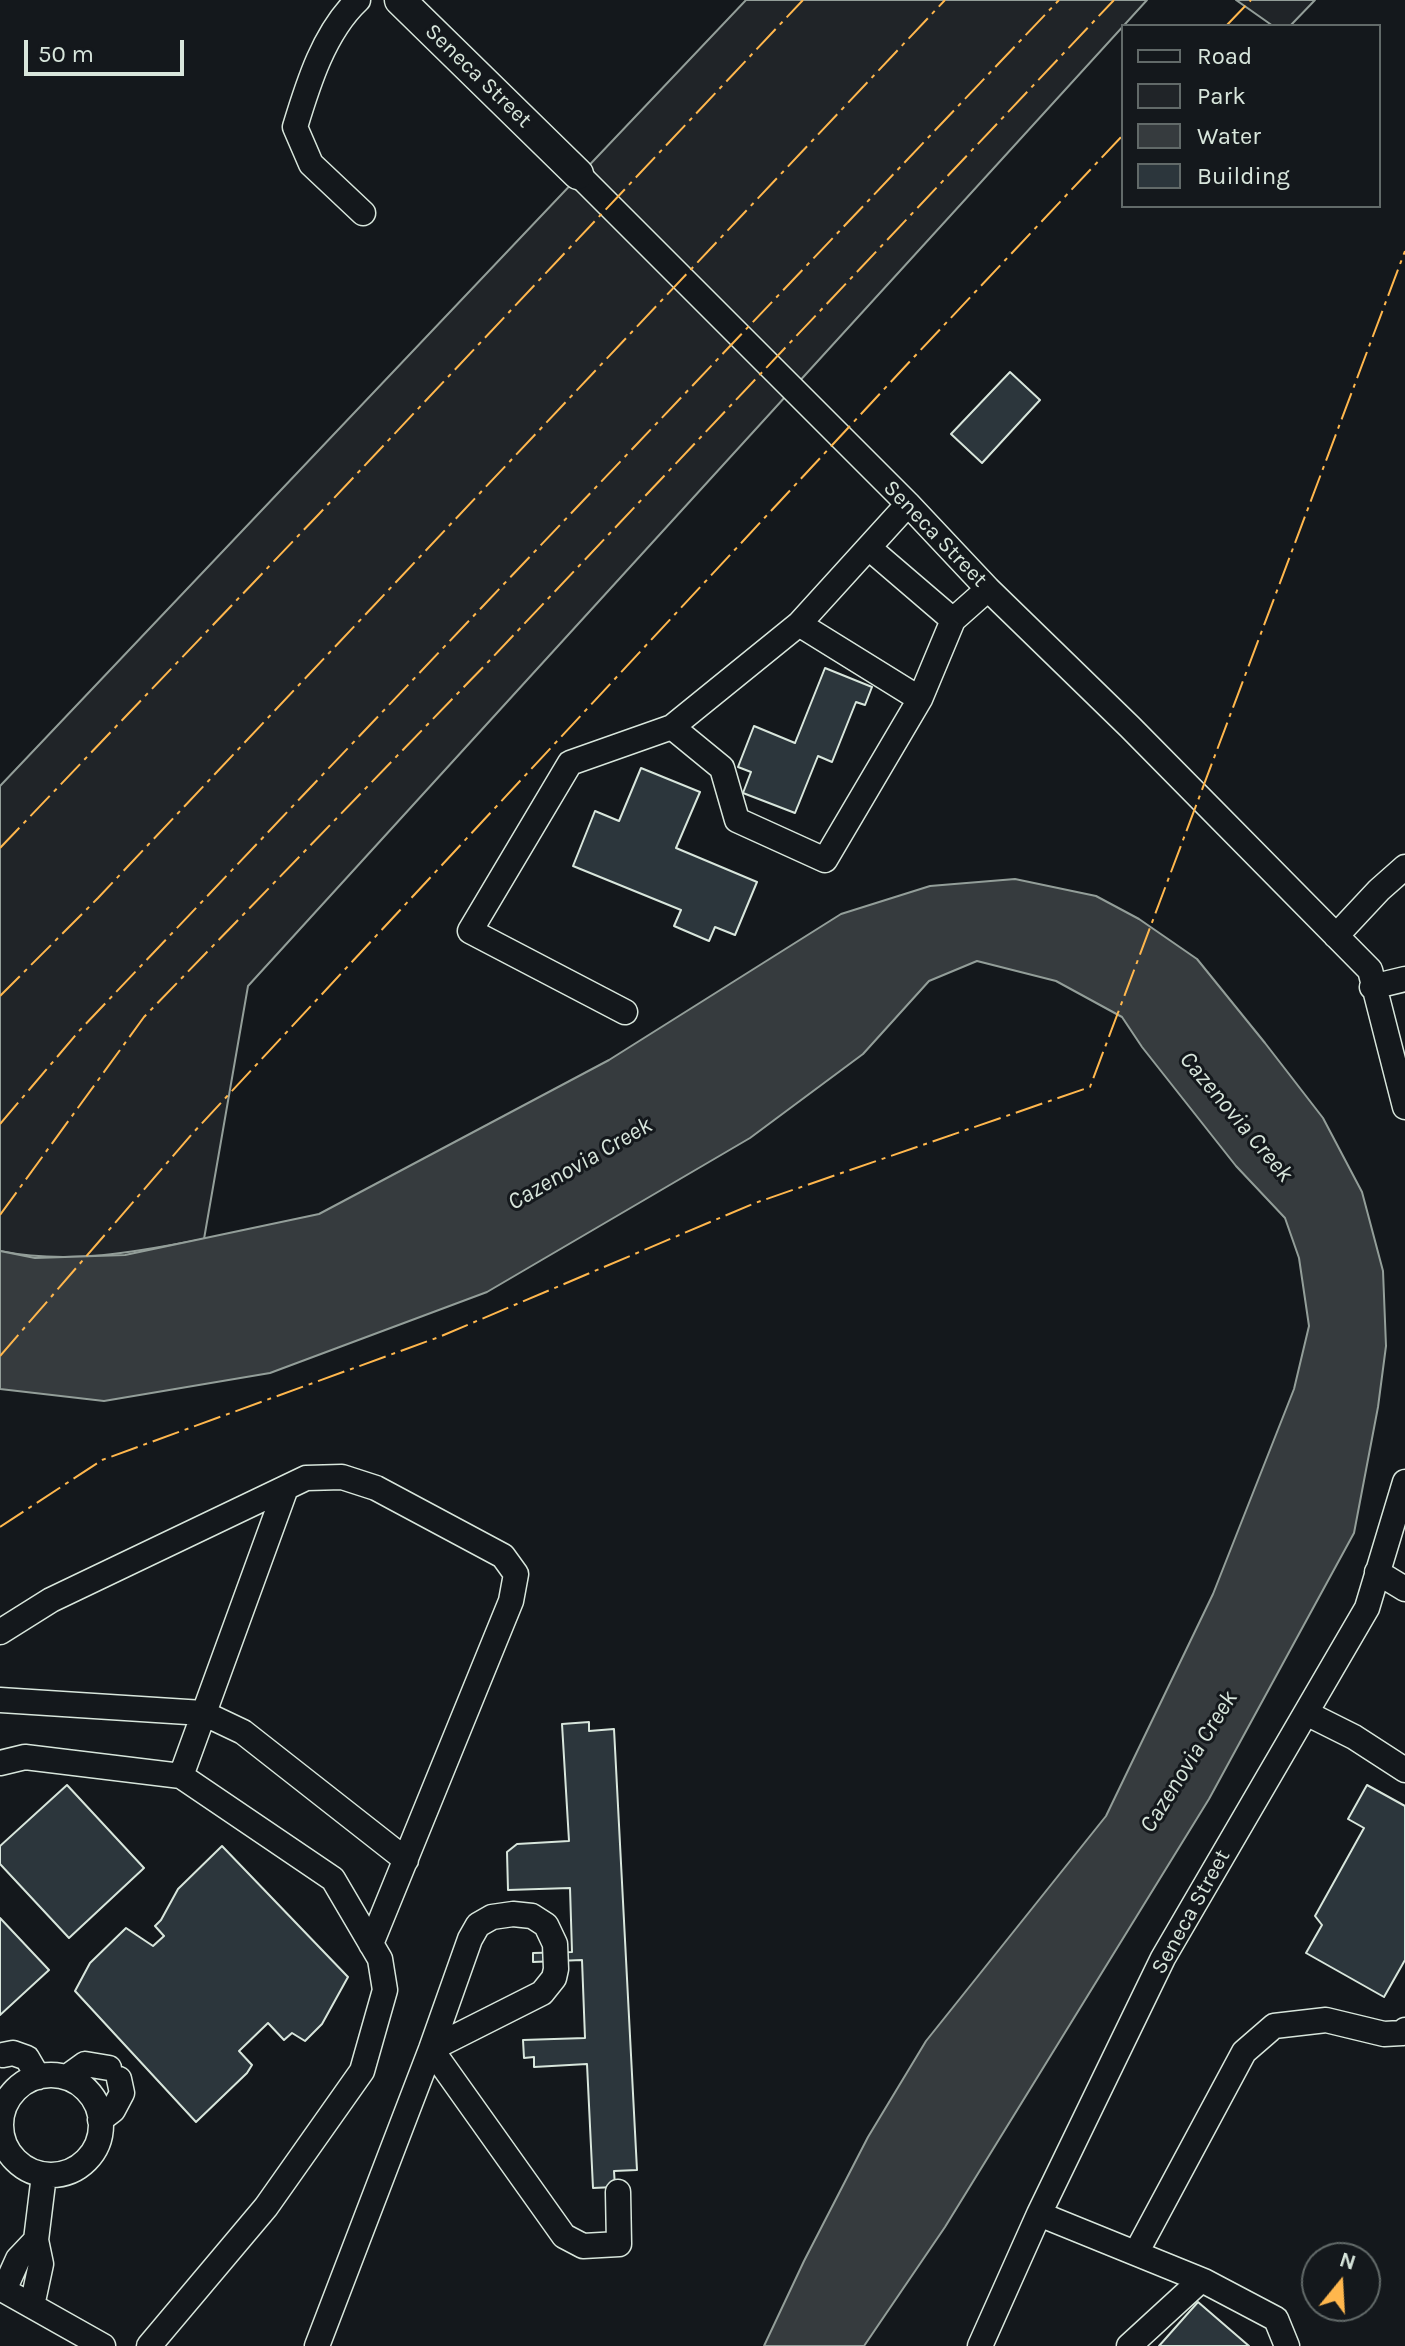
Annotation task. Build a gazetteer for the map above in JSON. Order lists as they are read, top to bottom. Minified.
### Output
{"streets":{"main road":["Seneca Street"]},"water":["Cazenovia Creek"],"legend":["Road","Park","Water","Building"],"scale_bar":"50 m","north":"top"}
